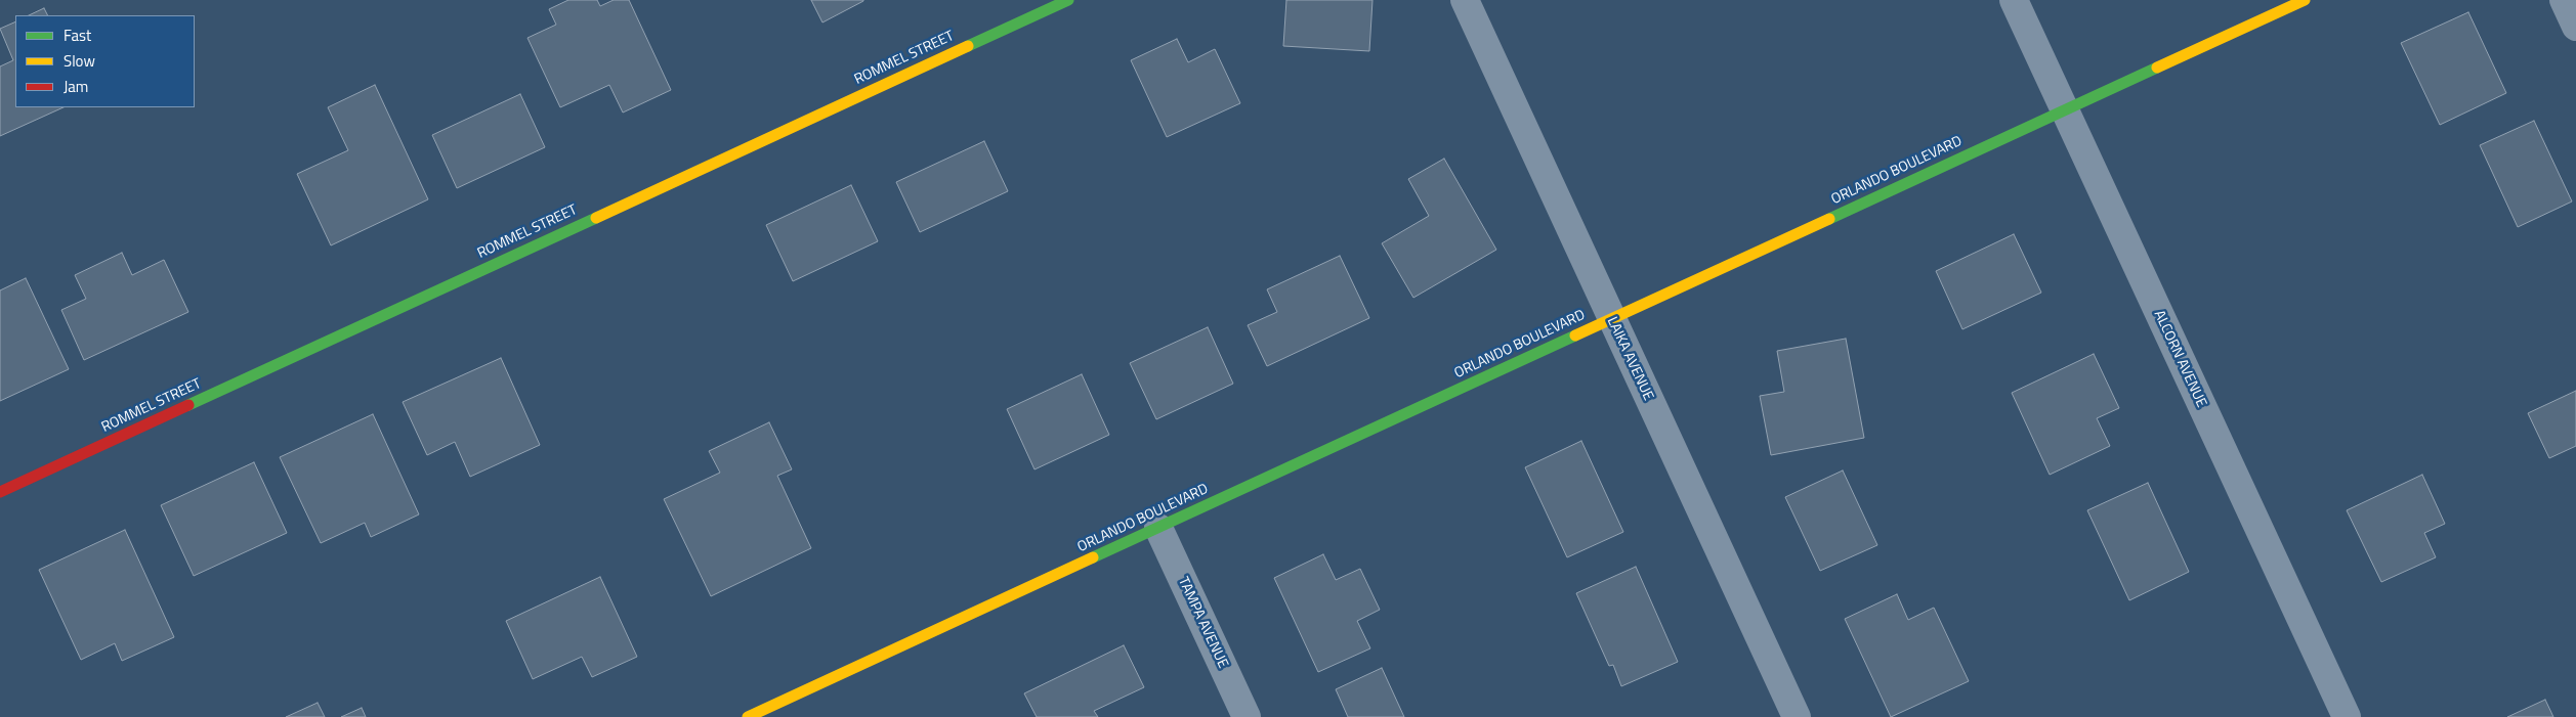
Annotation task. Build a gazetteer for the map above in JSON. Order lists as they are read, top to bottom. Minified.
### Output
{"streets":{"street":["ROMMEL STREET","ORLANDO BOULEVARD","LAIKA AVENUE","ALCORN AVENUE","TAMPA AVENUE"]},"crossings":[["ORLANDO BOULEVARD","LAIKA AVENUE"],["ORLANDO BOULEVARD","ALCORN AVENUE"],["ORLANDO BOULEVARD","TAMPA AVENUE"]],"legend":["Fast","Slow","Jam"]}
